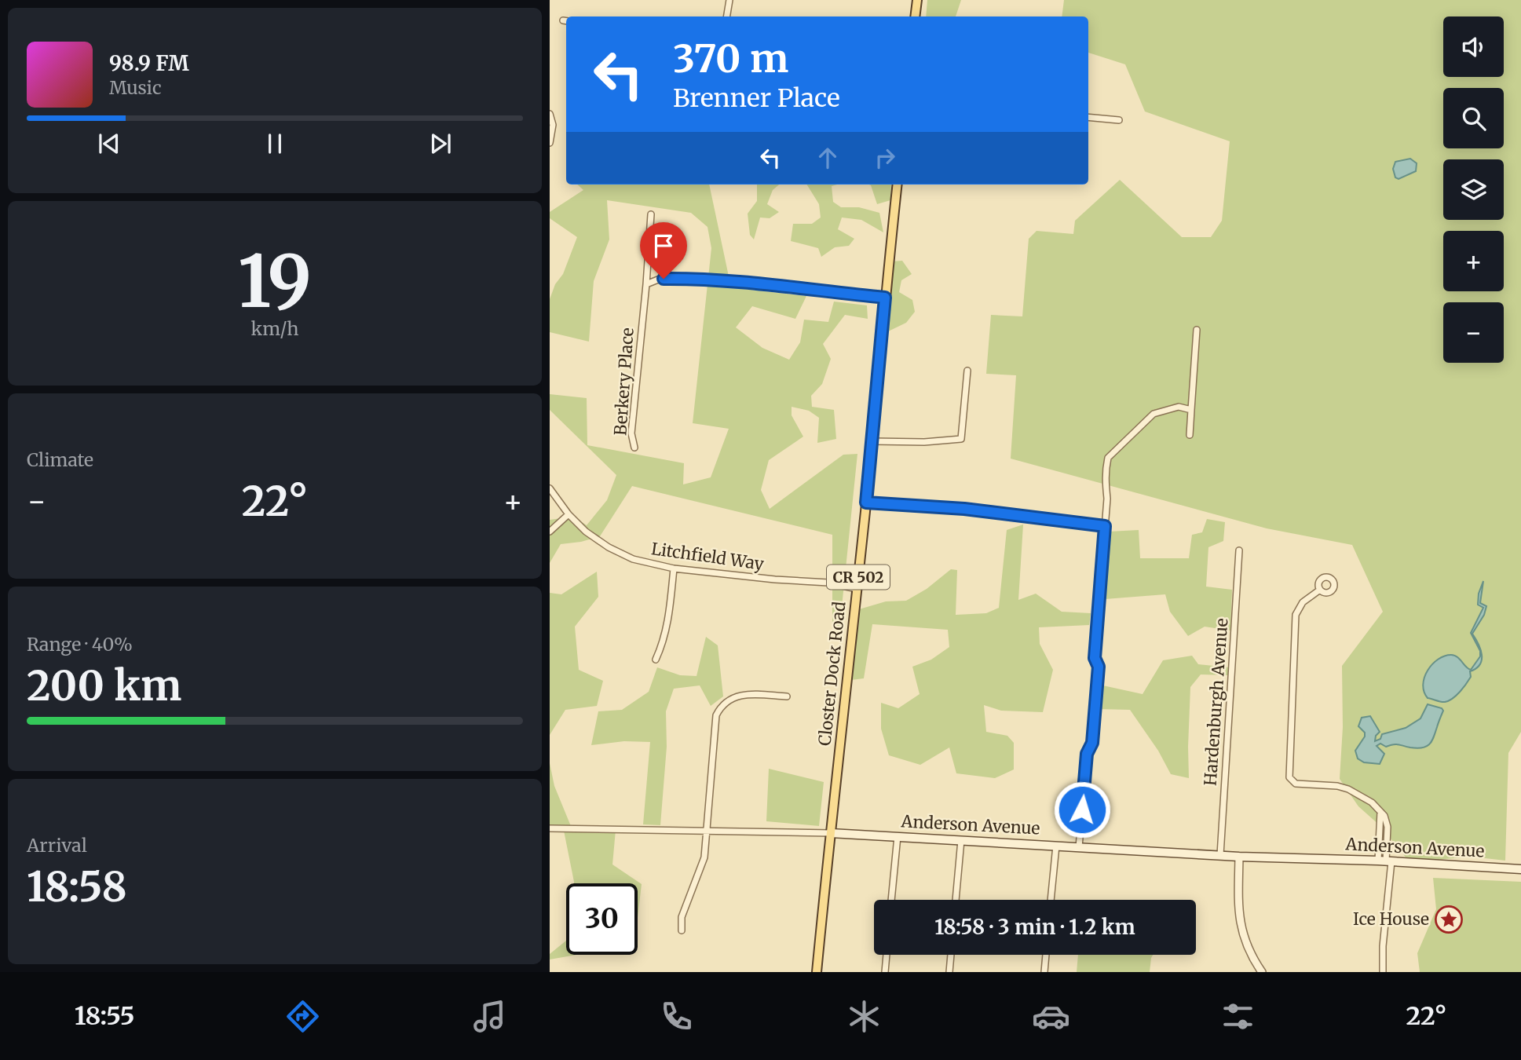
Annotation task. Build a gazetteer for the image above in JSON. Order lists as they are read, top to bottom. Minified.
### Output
{"streets":{"main road":["CR 502","Closter Dock Road","Anderson Avenue"],"street":["Berkery Place","Litchfield Way","Hardenburgh Avenue"]},"crossings":[["Litchfield Way","Closter Dock Road"],["Closter Dock Road","Anderson Avenue"],["Hardenburgh Avenue","Anderson Avenue"]],"places":{"place":["Ice House"]},"page":{"map_buttons":["+","−"],"turn":["370 m","Brenner Place"],"song":["98.9 FM","Music"],"tile":[["19","km/h"],"Climate",["Range · 40%","200 km"],["Arrival","18:58"]],"heat":["−","22°","+"],"limit":"30","trip":"18:58 · 3 min · 1.2 km","tabs":["18:55","22°"]}}
